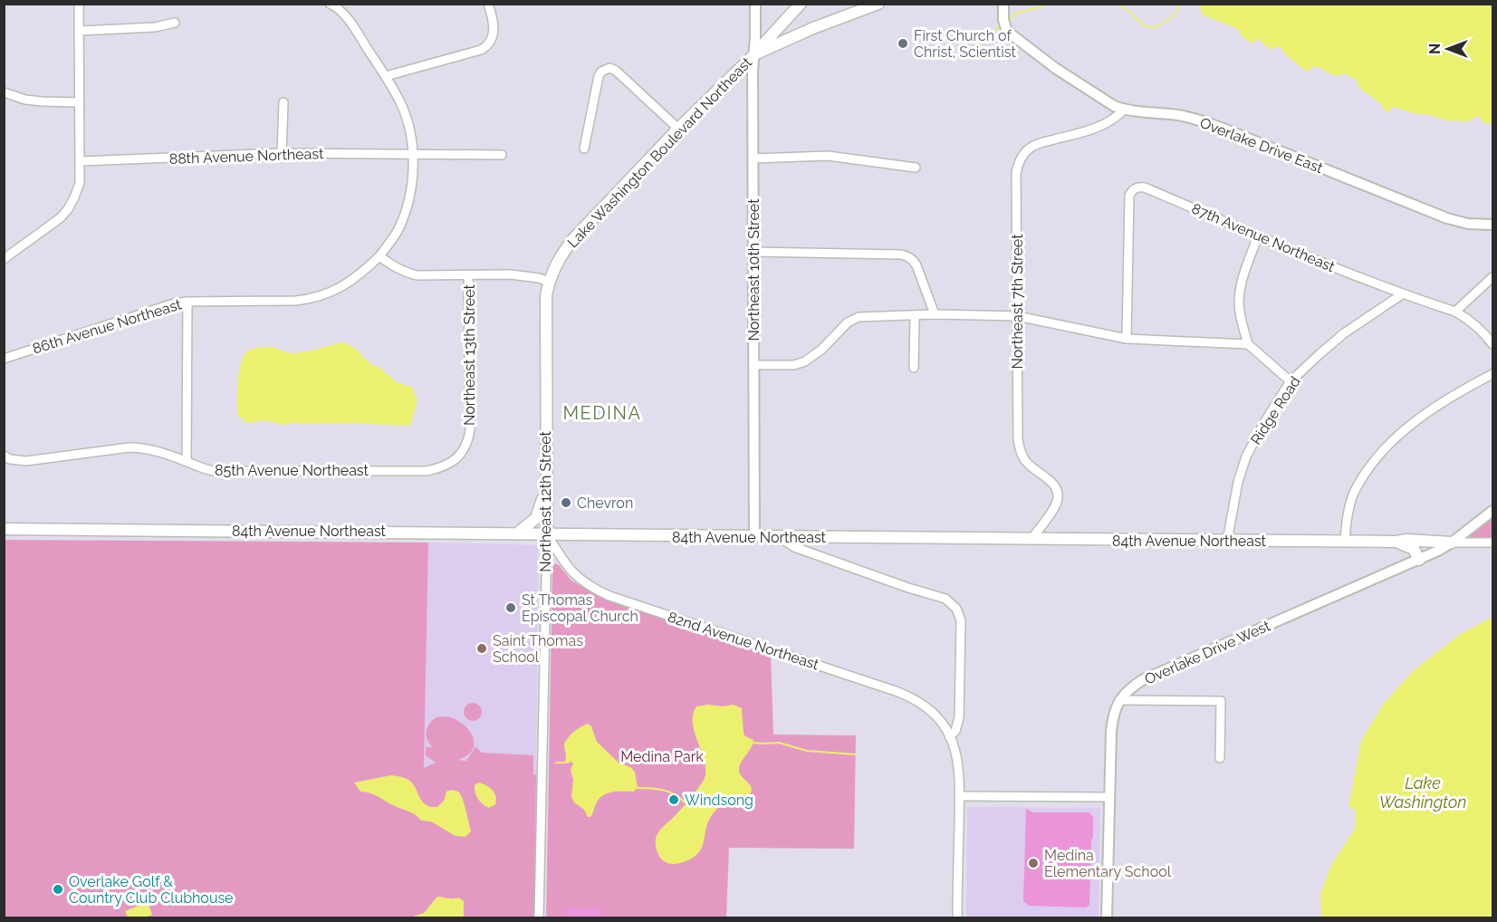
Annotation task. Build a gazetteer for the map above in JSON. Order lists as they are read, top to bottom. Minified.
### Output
{"streets":{"main road":["Lake Washington Boulevard Northeast","Northeast 12th Street","84th Avenue Northeast"],"street":["Overlake Drive East","88th Avenue Northeast","87th Avenue Northeast","Northeast 10th Street","Northeast 7th Street","86th Avenue Northeast","Northeast 13th Street","Ridge Road","85th Avenue Northeast","82nd Avenue Northeast","Overlake Drive West"]},"crossings":[["Overlake Drive East","Northeast 7th Street"],["Lake Washington Boulevard Northeast","Northeast 10th Street"],["Lake Washington Boulevard Northeast","Northeast 12th Street"],["88th Avenue Northeast","86th Avenue Northeast"],["87th Avenue Northeast","Ridge Road"],["Northeast 10th Street","84th Avenue Northeast"],["Northeast 7th Street","84th Avenue Northeast"],["Northeast 13th Street","85th Avenue Northeast"],["Ridge Road","84th Avenue Northeast"],["Northeast 12th Street","84th Avenue Northeast"],["Northeast 12th Street","82nd Avenue Northeast"],["84th Avenue Northeast","82nd Avenue Northeast"],["84th Avenue Northeast","Overlake Drive West"]],"districts":["MEDINA"],"water":["Lake Washington"],"parks":["Medina Park"],"places":["First Church of Christ, Scientist","Chevron","St Thomas Episcopal Church","Saint Thomas School","Windsong","Medina Elementary School","Overlake Golf & Country Club Clubhouse"],"north":"left"}
